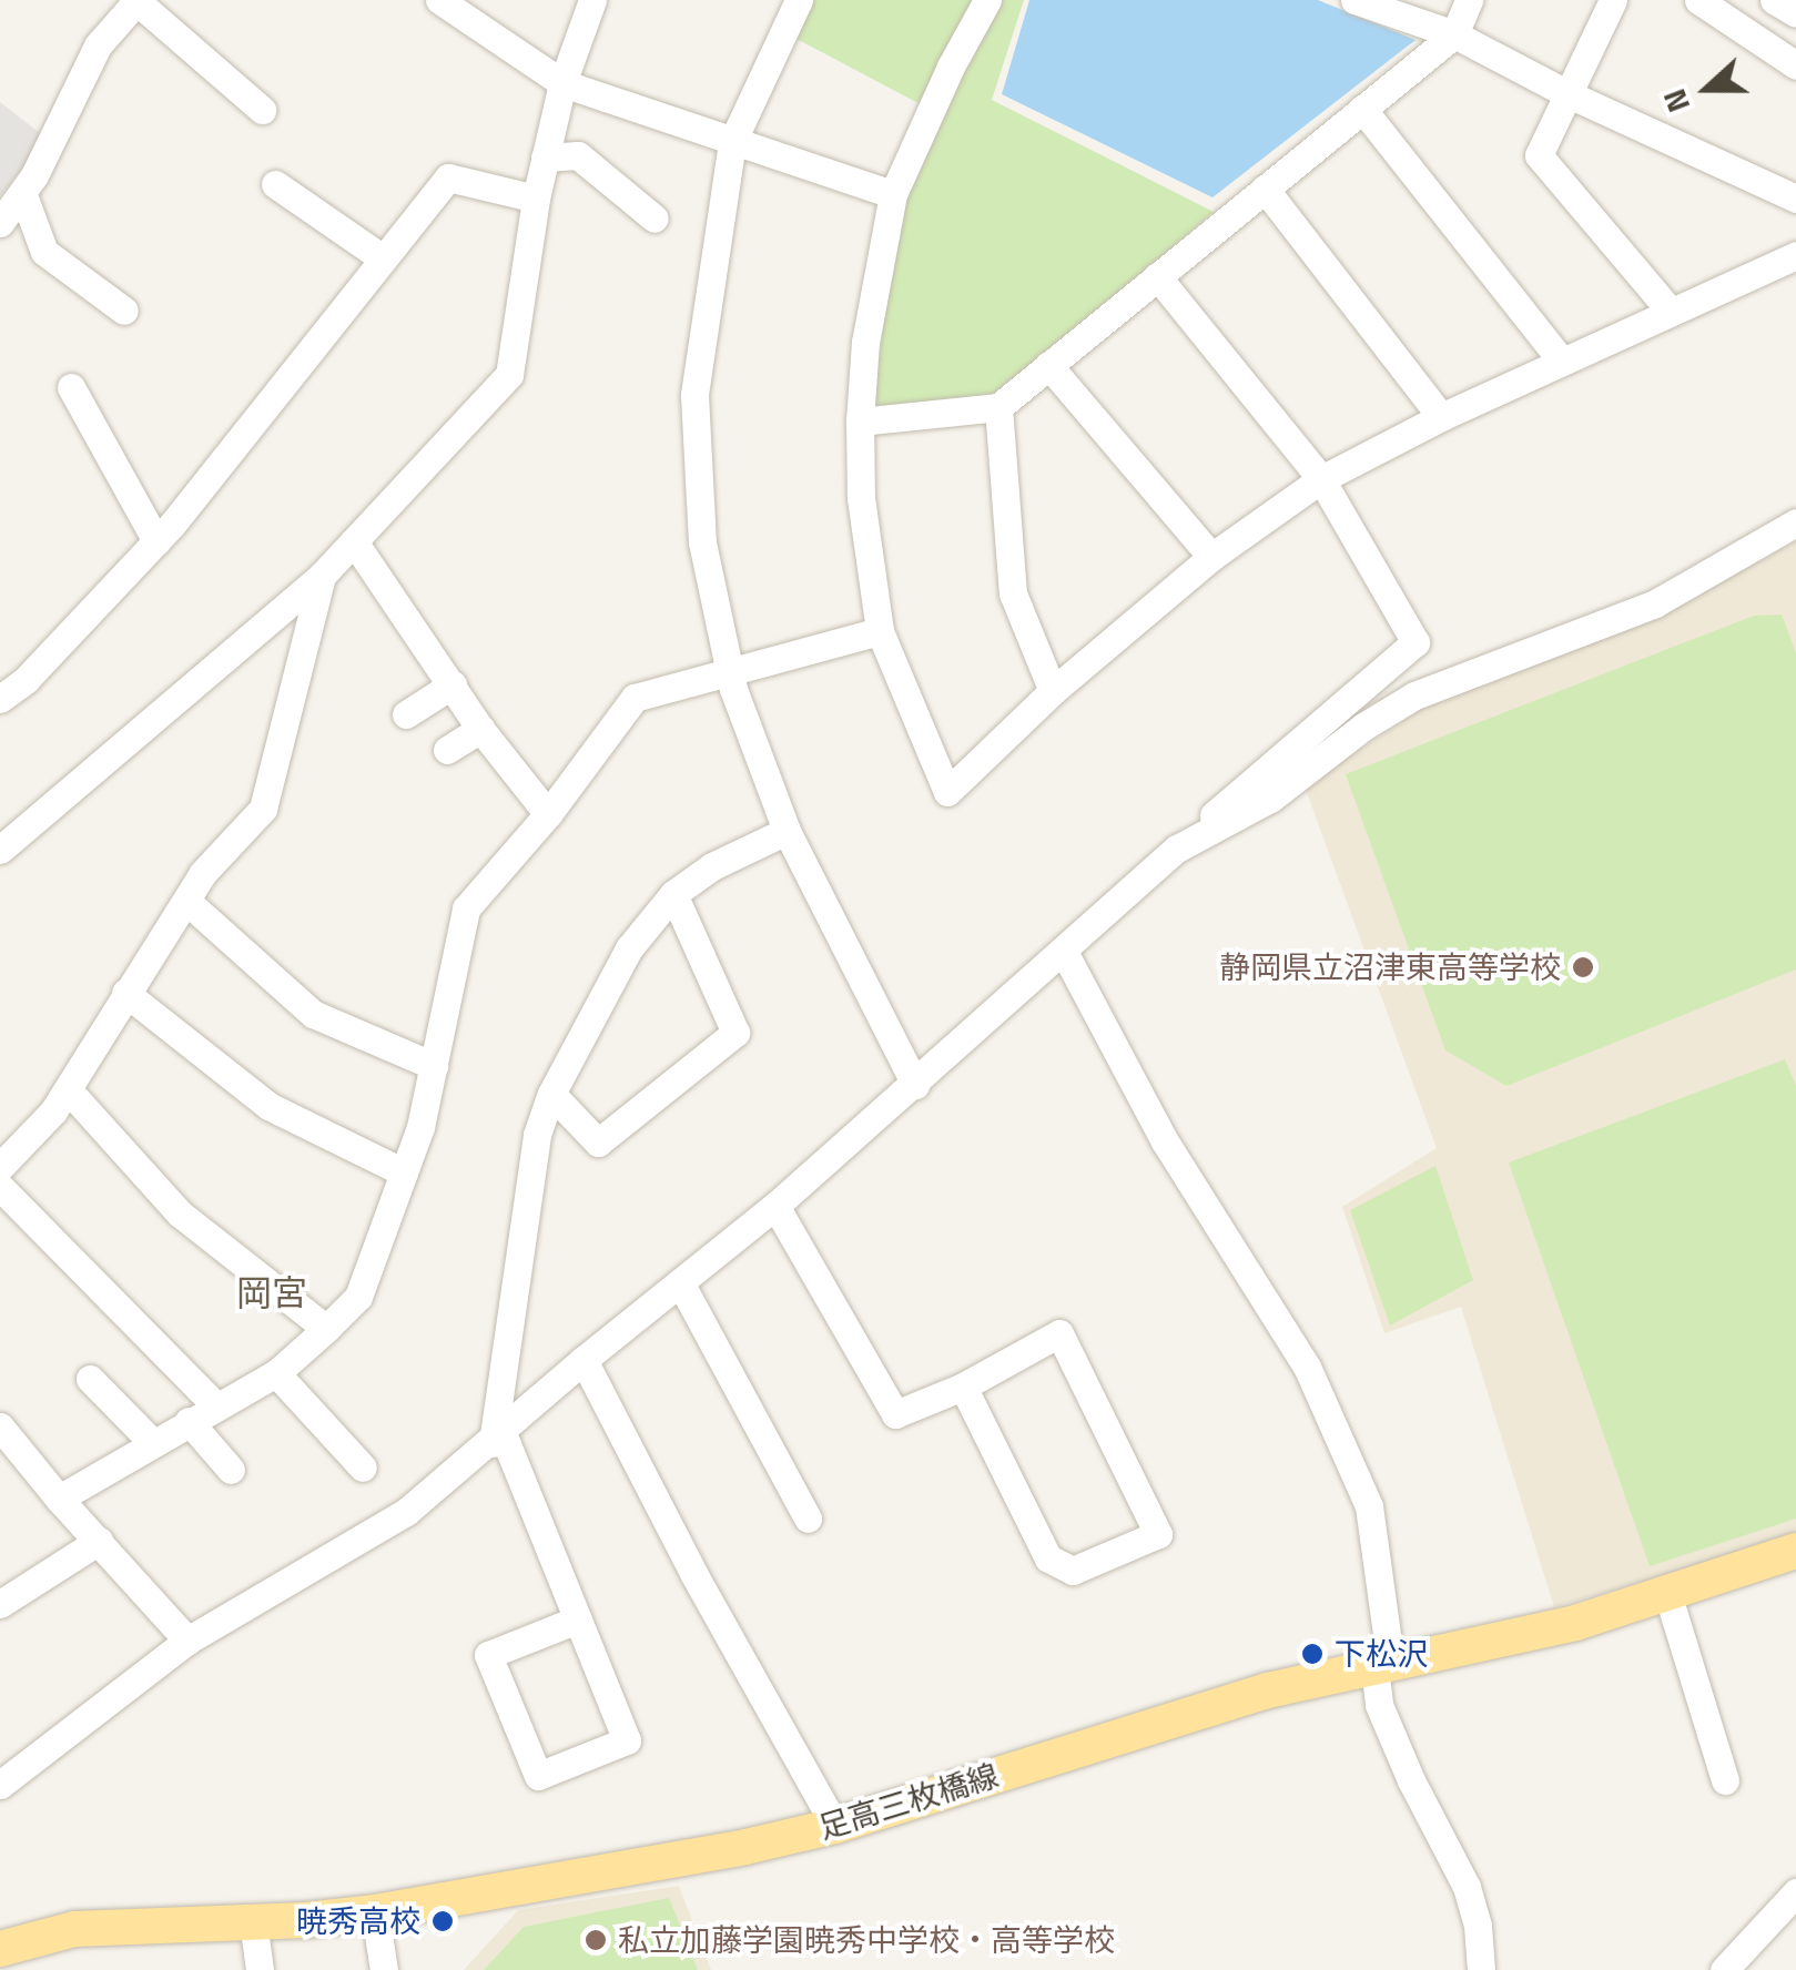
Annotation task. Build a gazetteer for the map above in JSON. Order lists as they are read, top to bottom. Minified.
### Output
{"streets":{"main road":["足高三枚橋線"]},"districts":["岡宮"],"places":["静岡県立沼津東高等学校","下松沢","暁秀高校","私立加藤学園暁秀中学校・高等学校"],"north":"left"}
